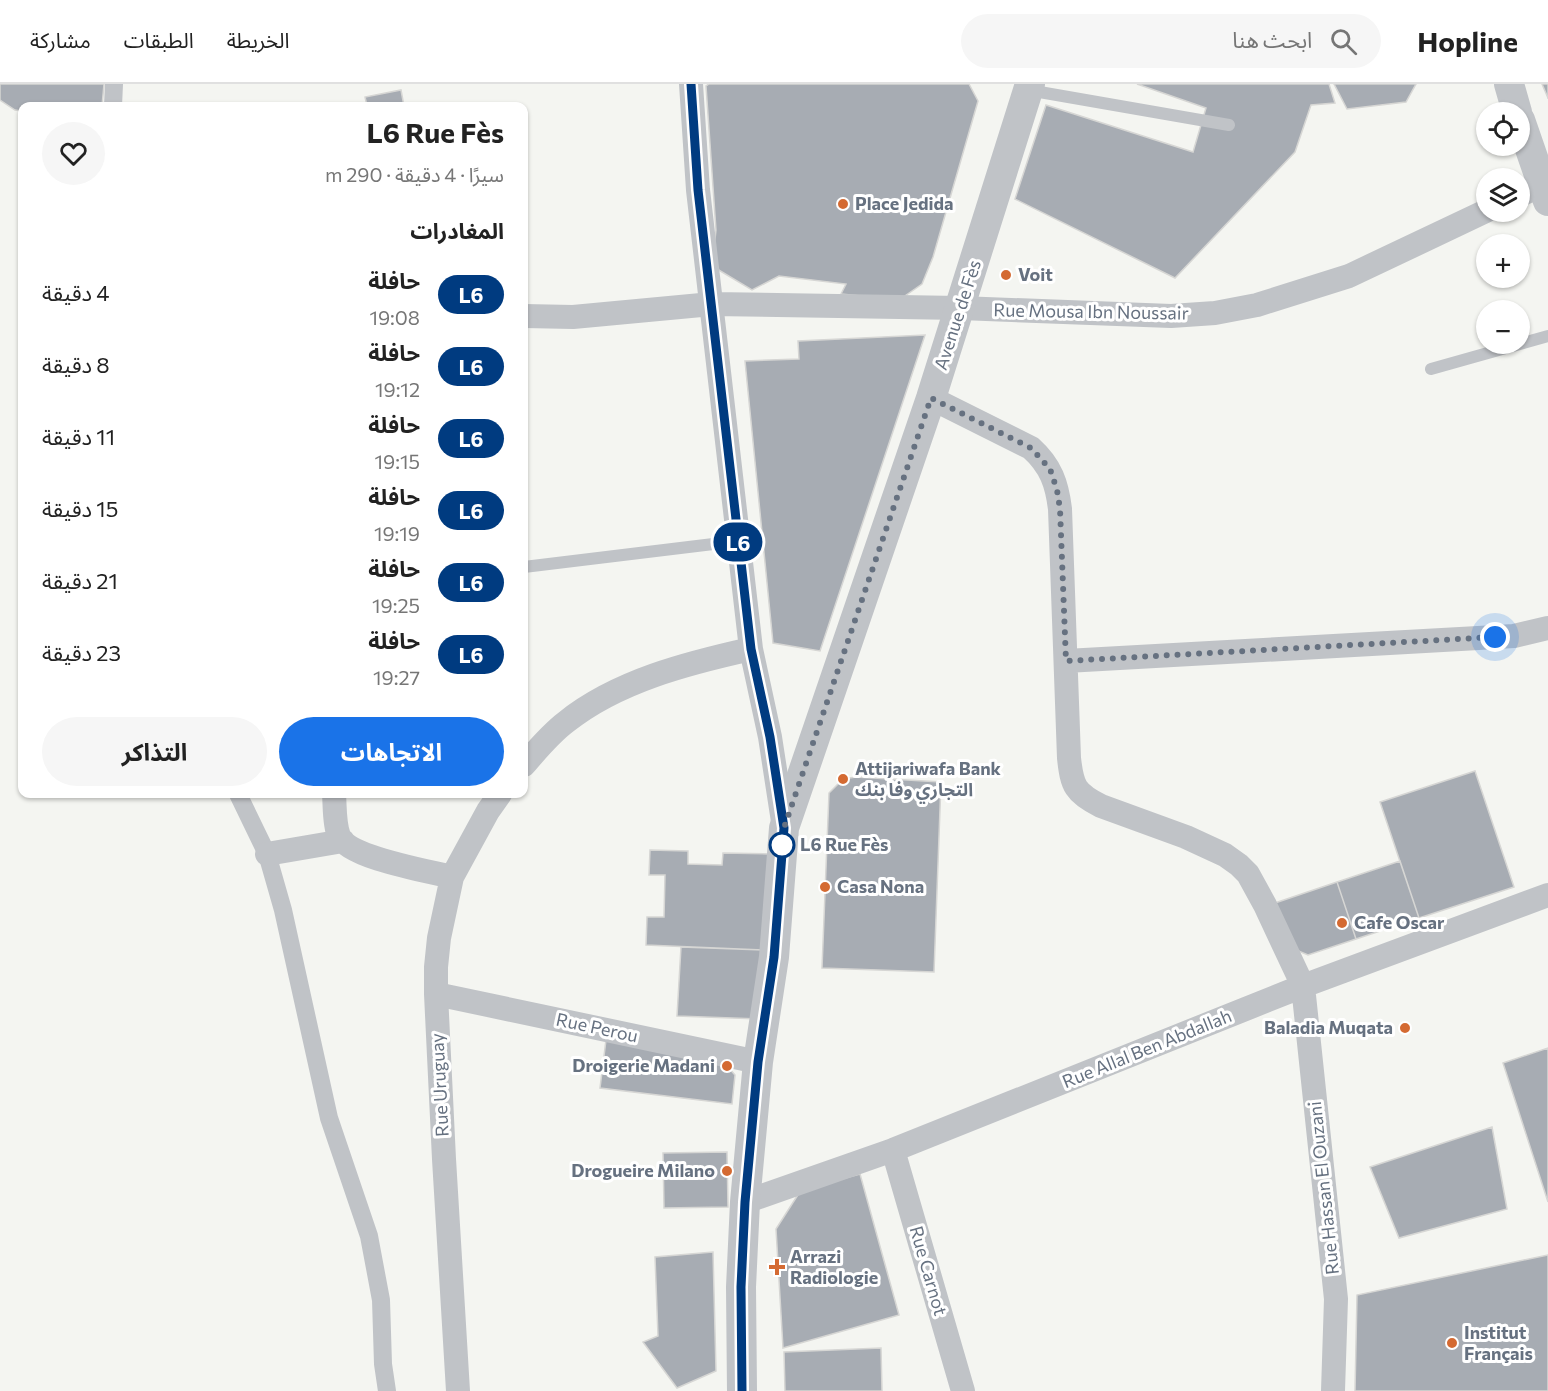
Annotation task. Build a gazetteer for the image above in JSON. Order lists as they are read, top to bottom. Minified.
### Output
{"streets":{"street":["Rue Mousa Ibn Noussair","Avenue de Fès","Rue Perou","Rue Allal Ben Abdallah","Rue Uruguay","Rue Hassan El Ouzani","Rue Carnot"]},"crossings":[["Rue Mousa Ibn Noussair","Avenue de Fès"],["Avenue de Fès","Rue Perou"],["Avenue de Fès","Rue Allal Ben Abdallah"],["Avenue de Fès","Rue Hassan El Ouzani"],["Rue Perou","Rue Uruguay"],["Rue Allal Ben Abdallah","Rue Hassan El Ouzani"],["Rue Allal Ben Abdallah","Rue Carnot"]],"places":{"other":["Place Jedida","Voit","Attijariwafa Bank التجاري وفا بنك","L6 Rue Fès","Casa Nona","Cafe Oscar","Baladia Muqata","Droigerie Madani","Drogueire Milano","Institut Français"],"health":["Arrazi Radiologie"]},"lines":["bus line L6"],"page":{"header":"Hopline","search":"ابحث هنا","nav":["الخريطة","الطبقات","مشاركة"],"on_map":"L6","map_buttons":["+","−"],"heading":[["L6 Rue Fès","سيرًا · 4 دقيقة · 290 m"],"المغادرات"],"list":[{"mark":"L6","name":"حافلة","note":"19:08","value":"4 دقيقة"},{"mark":"L6","name":"حافلة","note":"19:12","value":"8 دقيقة"},{"mark":"L6","name":"حافلة","note":"19:15","value":"11 دقيقة"},{"mark":"L6","name":"حافلة","note":"19:19","value":"15 دقيقة"},{"mark":"L6","name":"حافلة","note":"19:25","value":"21 دقيقة"},{"mark":"L6","name":"حافلة","note":"19:27","value":"23 دقيقة"}],"buttons":["الاتجاهات","التذاكر"]}}
